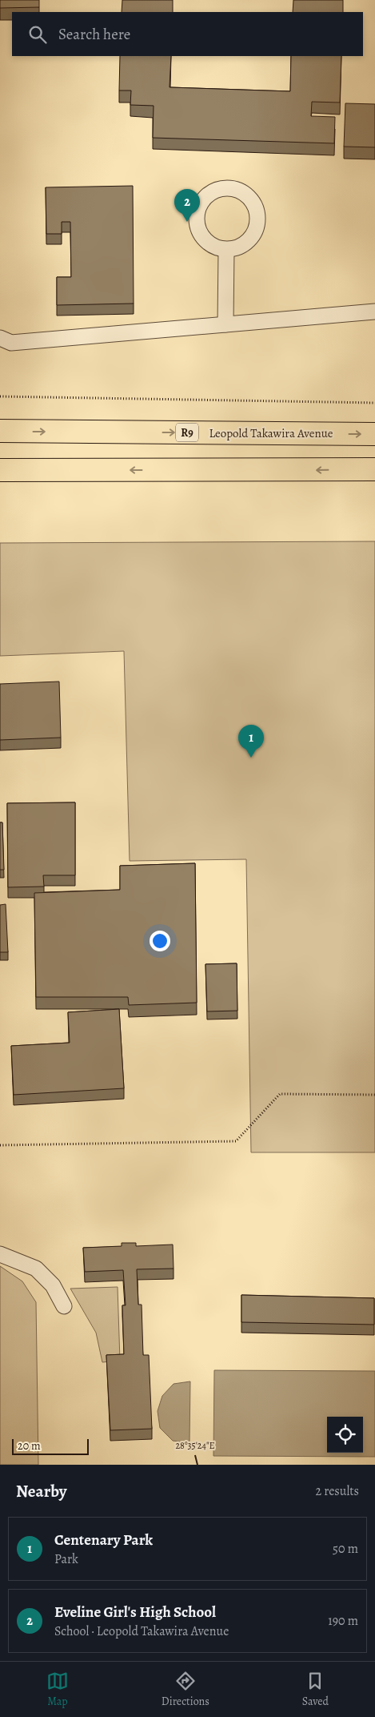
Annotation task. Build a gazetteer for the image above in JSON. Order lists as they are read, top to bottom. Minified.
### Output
{"streets":{"highway":["R9","Leopold Takawira Avenue"]},"scale_bar":"20 m","page":{"search":"Search here","pins":["2","1"],"scale":"20 m","heading":["Nearby","2 results"],"list":[{"mark":"1","name":"Centenary Park","note":"Park","value":"50 m"},{"mark":"2","name":"Eveline Girl's High School","note":"School · Leopold Takawira Avenue","value":"190 m"}],"nav":["Map","Directions","Saved"]},"coordinates":["28°35'24\"E"]}
